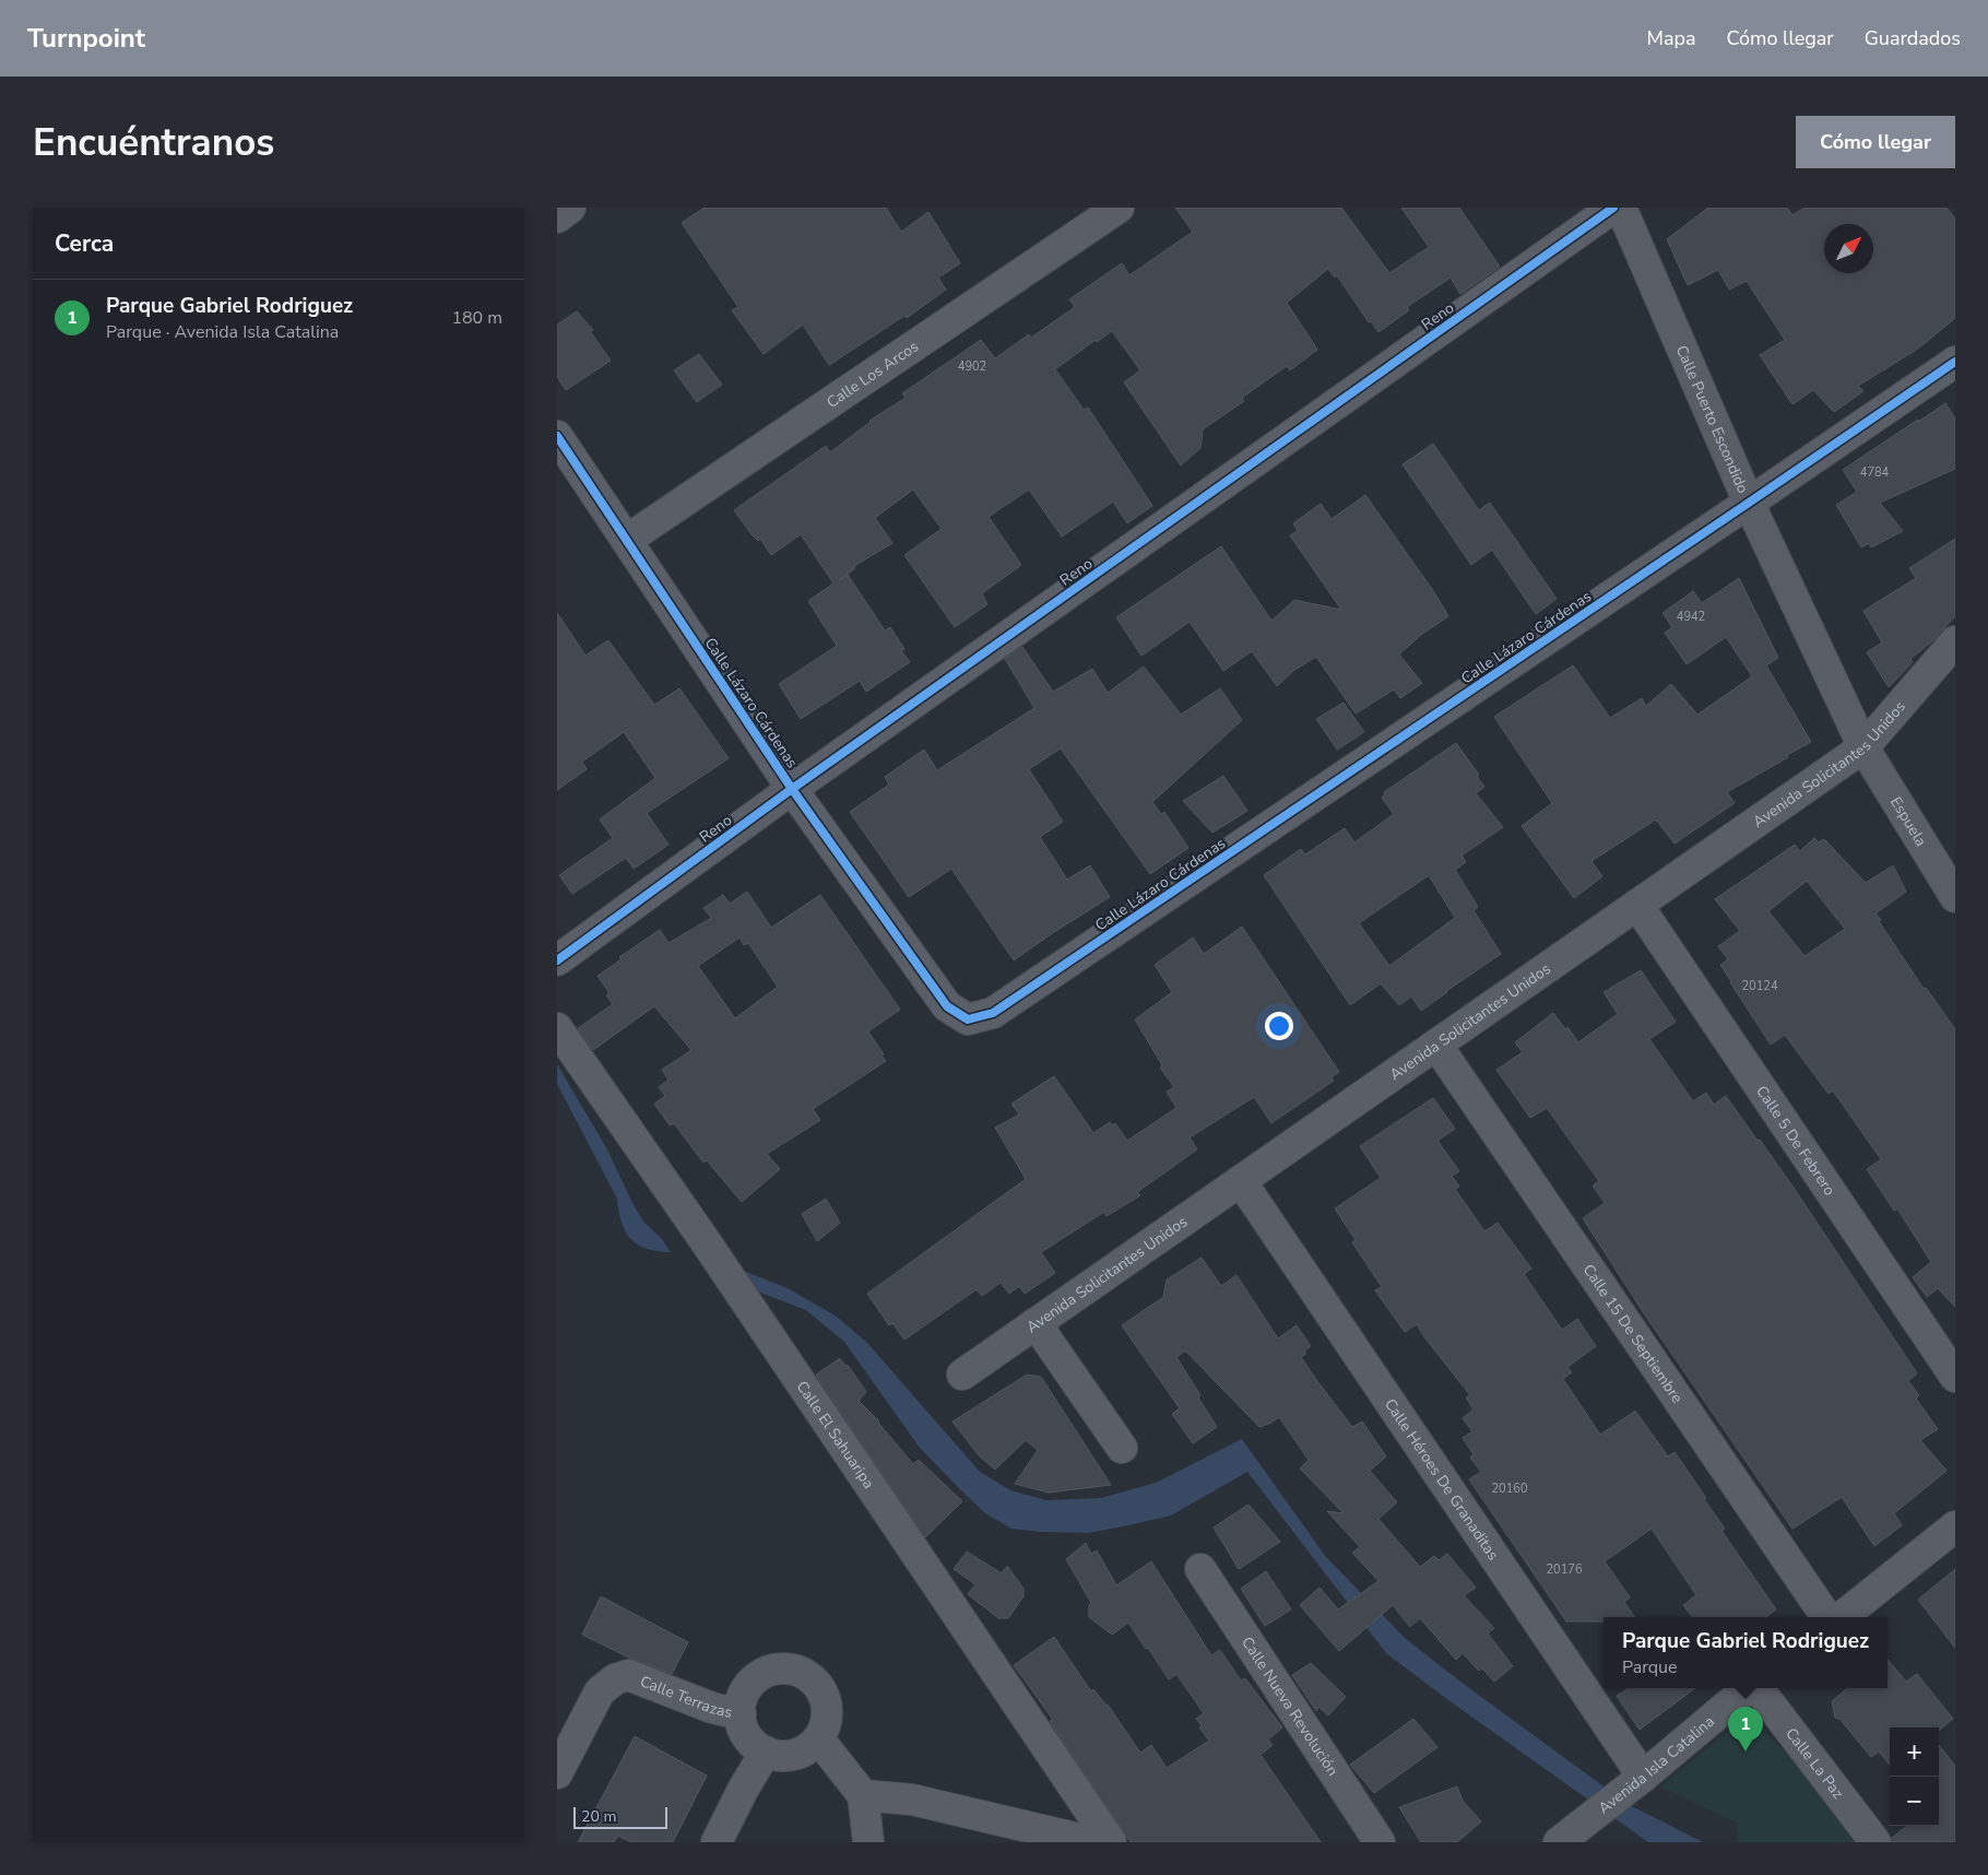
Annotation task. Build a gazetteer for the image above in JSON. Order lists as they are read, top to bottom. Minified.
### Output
{"streets":{"street":["Reno","Calle Los Arcos","Calle Puerto Escondido","Calle Lázaro Cárdenas","Avenida Solicitantes Unidos","Espuela","Calle 5 De Febrero","Calle 15 De Septiembre","Calle El Sahuaripa","Calle Héroes De Granaditas","Calle Terrazas","Calle Nueva Revolución","Avenida Isla Catalina","Calle La Paz"]},"crossings":[["Reno","Calle Lázaro Cárdenas"],["Calle Los Arcos","Calle Lázaro Cárdenas"],["Calle Puerto Escondido","Calle Lázaro Cárdenas"],["Calle Puerto Escondido","Avenida Solicitantes Unidos"],["Calle Puerto Escondido","Espuela"],["Avenida Solicitantes Unidos","Espuela"],["Avenida Solicitantes Unidos","Calle 5 De Febrero"],["Avenida Solicitantes Unidos","Calle 15 De Septiembre"],["Avenida Solicitantes Unidos","Calle Héroes De Granaditas"],["Calle Héroes De Granaditas","Avenida Isla Catalina"]],"house_numbers":["4902","4784","4942","20124","20160","20176"],"scale_bar":"20 m","north":"top right","page":{"header":"Turnpoint","nav":["Mapa","Cómo llegar","Guardados"],"buttons":"Cómo llegar","title":"Encuéntranos","heading":"Cerca","list":[{"mark":"1","name":"Parque Gabriel Rodriguez","note":"Parque · Avenida Isla Catalina","value":"180 m"}],"popup":["Parque Gabriel Rodriguez","Parque"],"pins":"1","map_buttons":["+","−"],"scale":"20 m"}}
